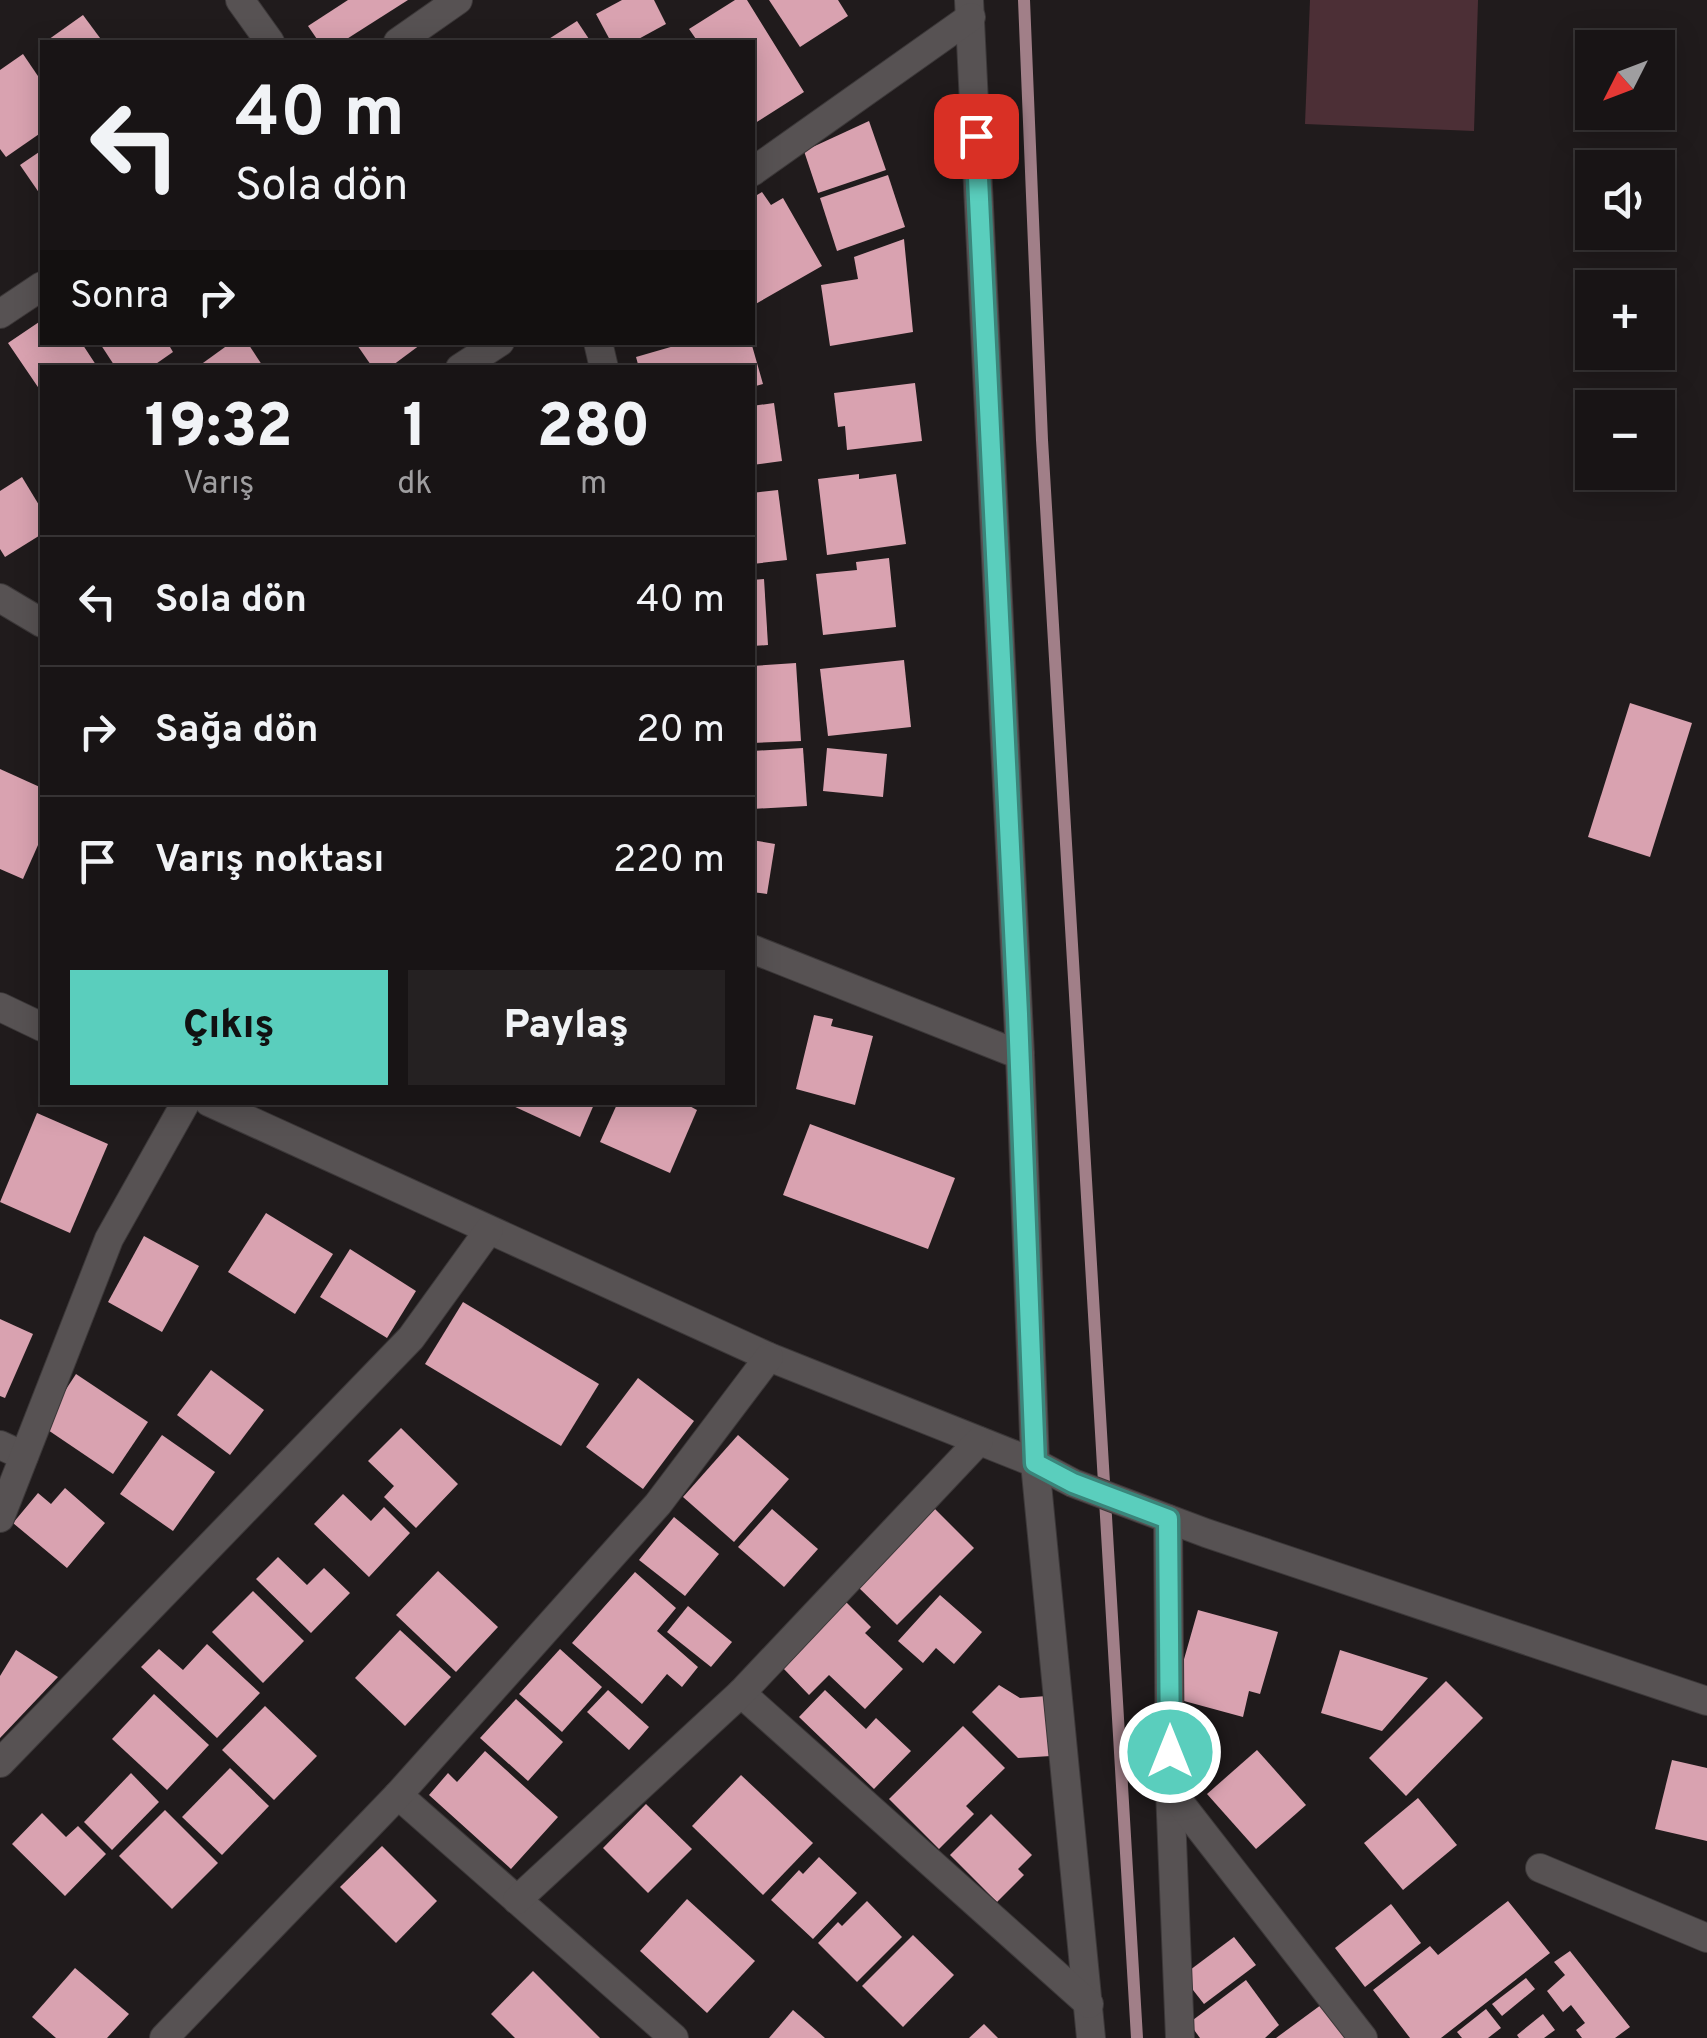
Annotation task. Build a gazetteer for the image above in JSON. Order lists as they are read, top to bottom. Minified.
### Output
{"north":"bottom left","page":{"map_buttons":["+","−"],"turn":["40 m","Sola dön"],"then":"Sonra","eta":["19:32","Varış","1","dk","280","m"],"list":[{"name":"Sola dön","value":"40 m"},{"name":"Sağa dön","value":"20 m"},{"name":"Varış noktası","value":"220 m"}],"buttons":["Çıkış","Paylaş"]}}
